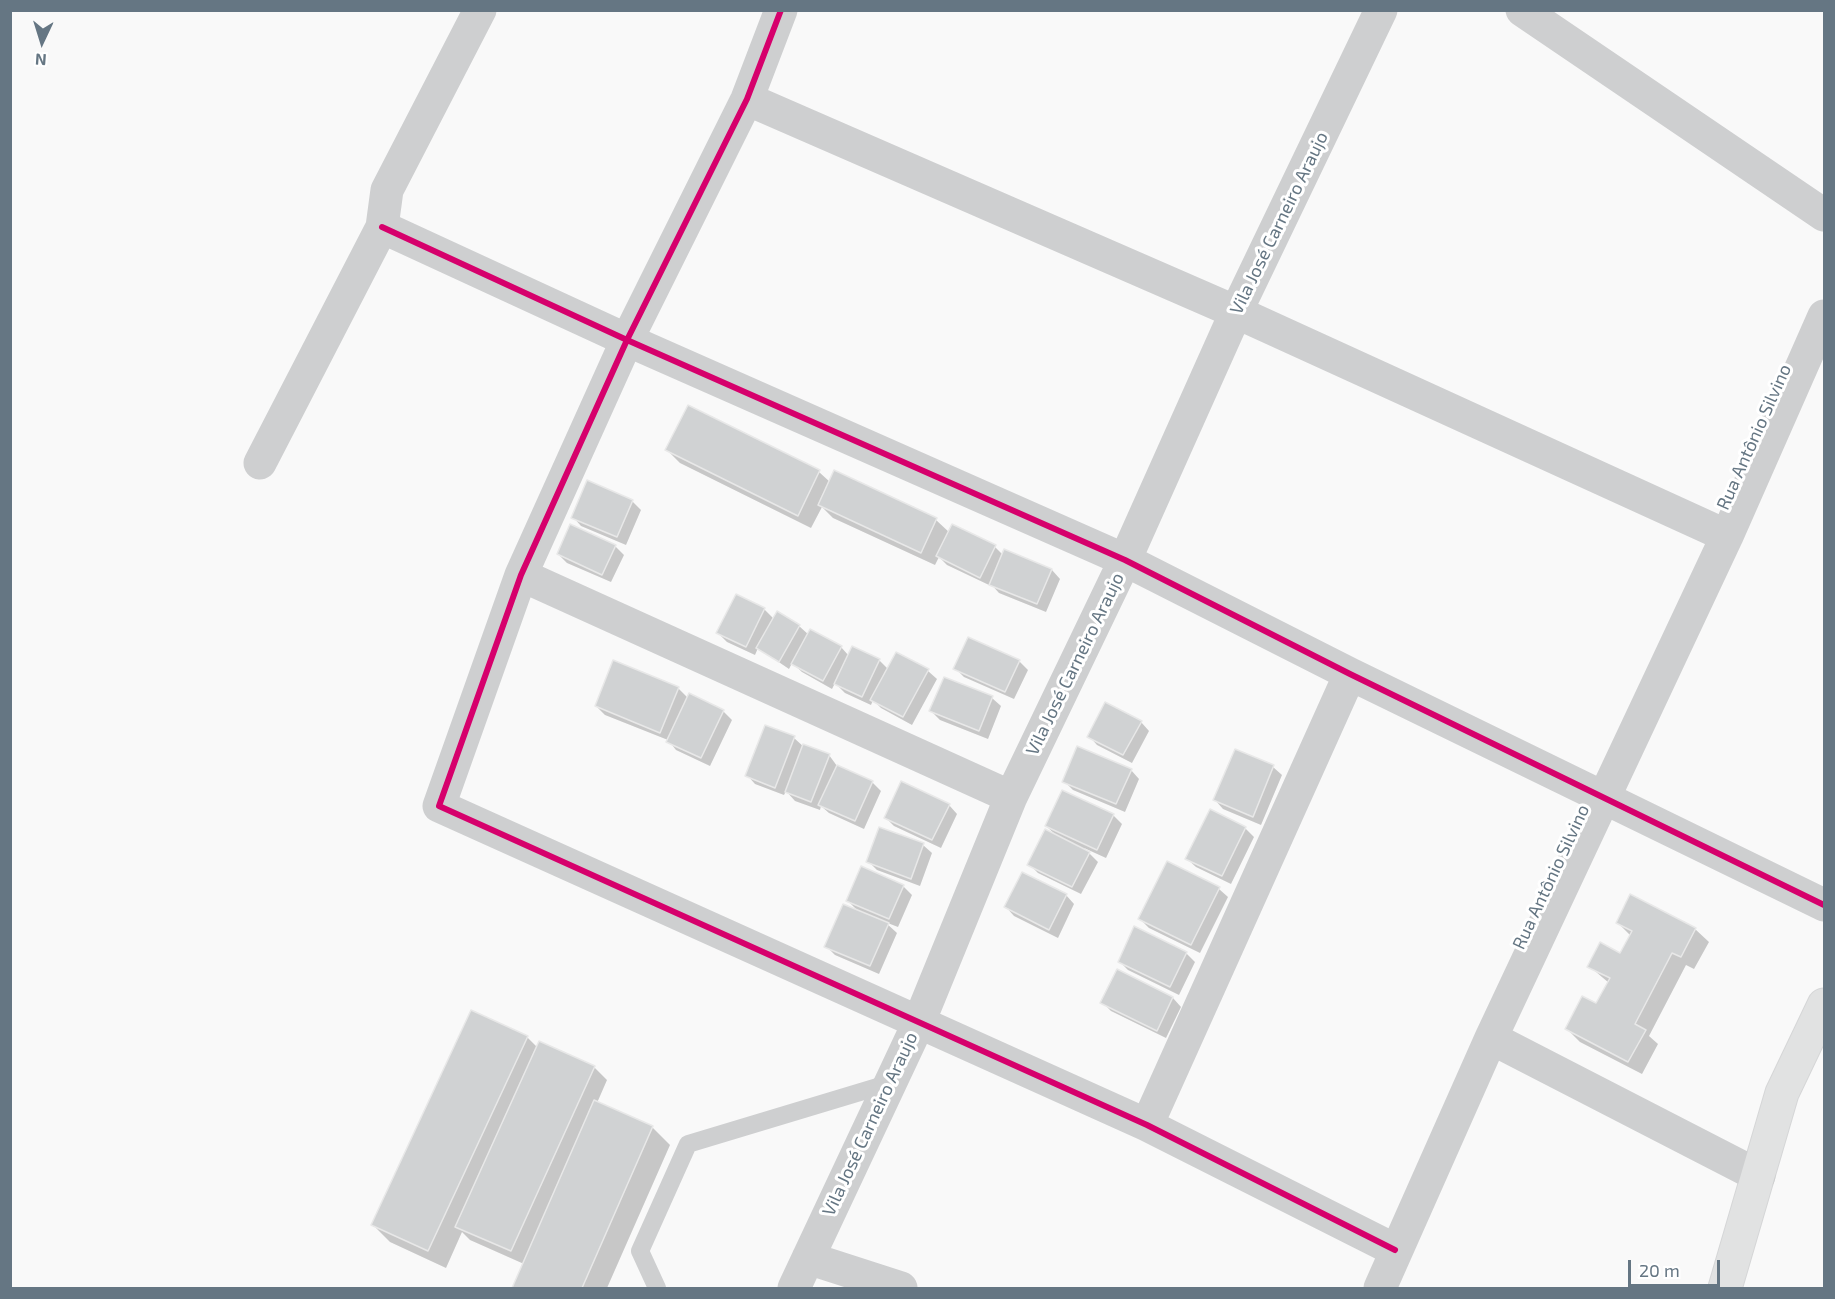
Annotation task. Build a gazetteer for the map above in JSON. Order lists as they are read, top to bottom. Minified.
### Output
{"streets":{"street":["Vila José Carneiro Araujo","Rua Antônio Silvino"]},"scale_bar":"20 m","north":"bottom"}
